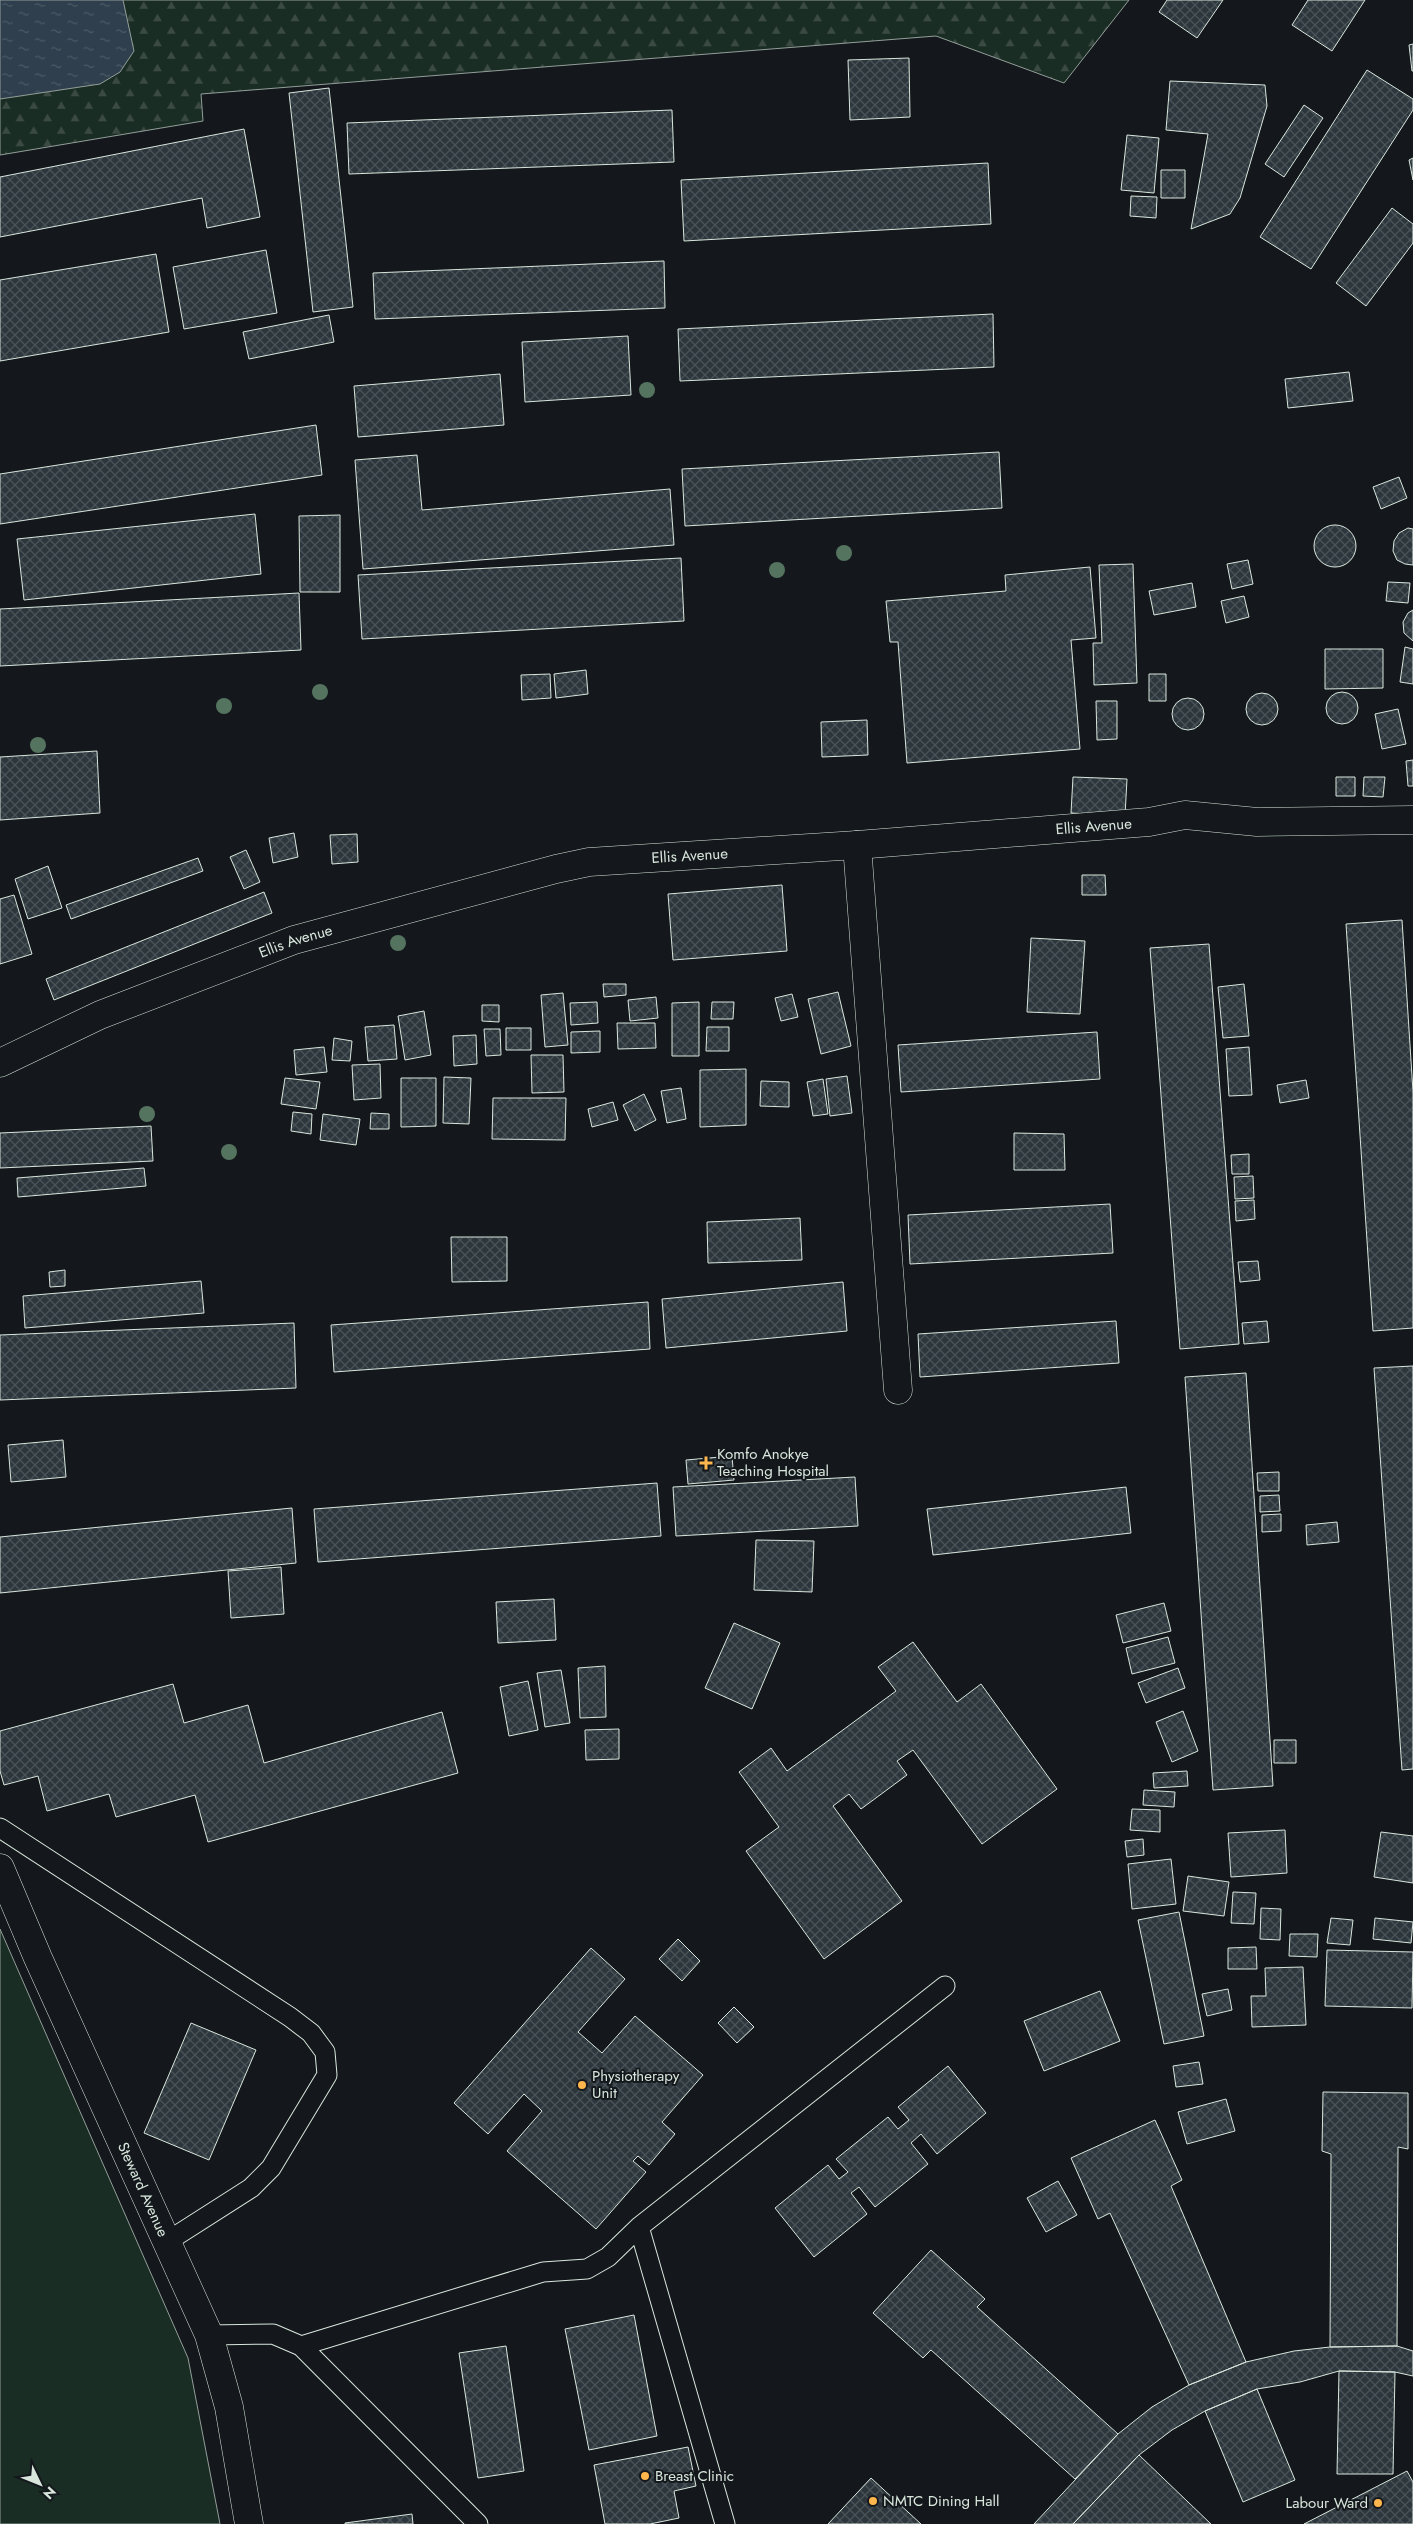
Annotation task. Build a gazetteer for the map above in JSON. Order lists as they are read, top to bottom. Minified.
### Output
{"streets":{"street":["Ellis Avenue","Steward Avenue"]},"places":{"health":["Komfo Anokye Teaching Hospital"],"other":["Physiotherapy Unit","Breast Clinic","NMTC Dining Hall","Labour Ward"]},"north":"bottom right"}
